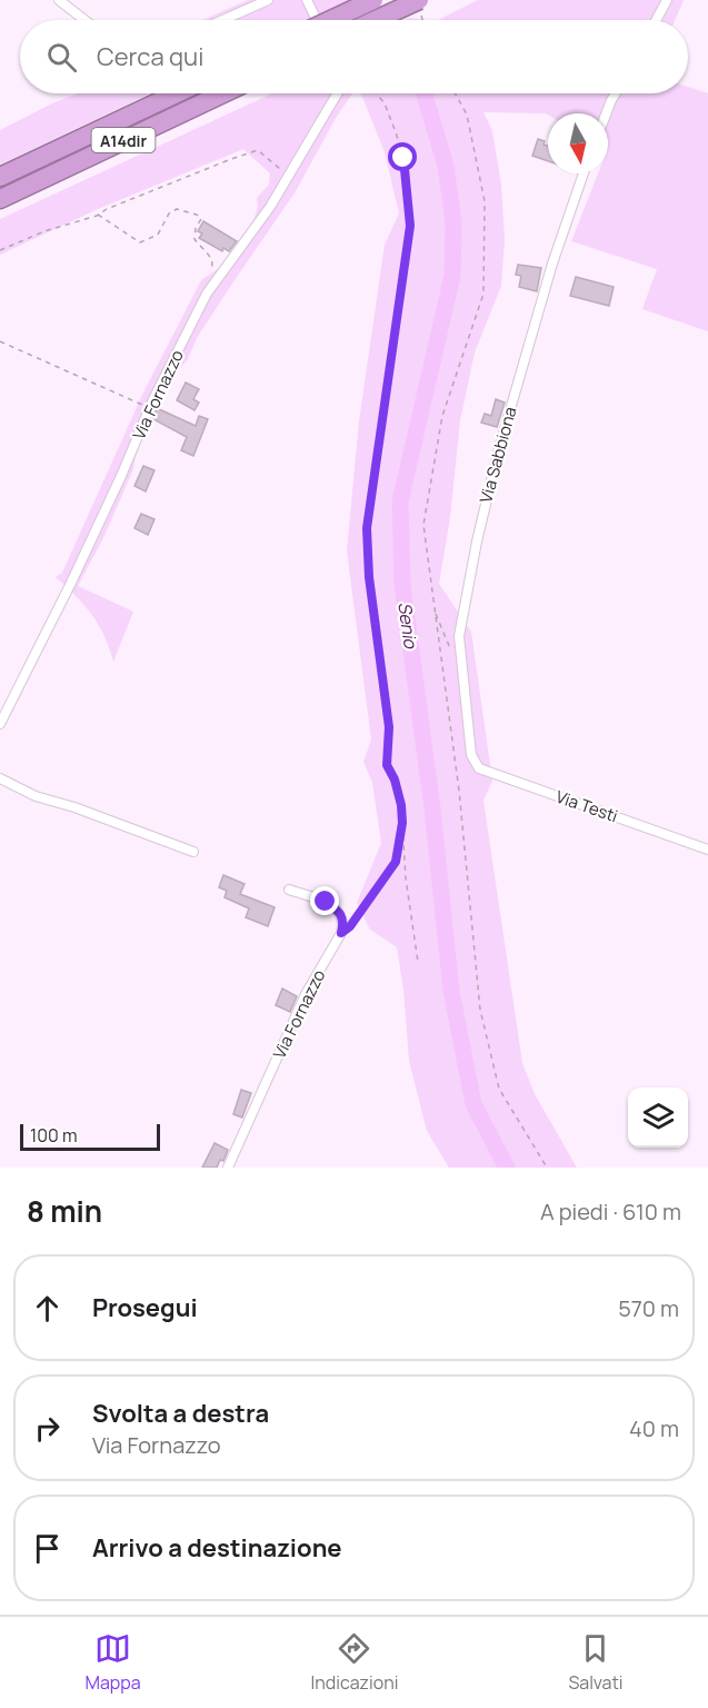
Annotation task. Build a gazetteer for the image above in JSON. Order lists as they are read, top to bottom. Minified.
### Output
{"streets":{"highway":["A14dir"],"street":["Via Fornazzo","Via Sabbiona","Via Testi"]},"crossings":[["Via Sabbiona","Via Testi"]],"water":["Senio"],"scale_bar":"100 m","north":"bottom","page":{"search":"Cerca qui","scale":"100 m","heading":["8 min","A piedi · 610 m"],"list":[["Prosegui","570 m"],["Svolta a destra","Via Fornazzo","40 m"],"Arrivo a destinazione"],"nav":["Mappa","Indicazioni","Salvati"]}}
